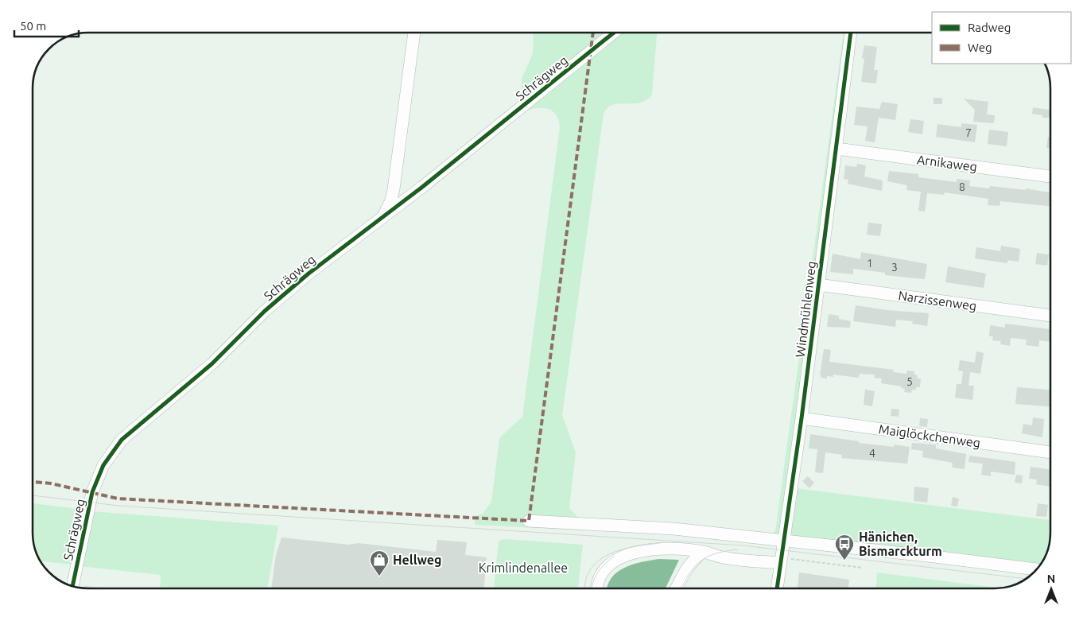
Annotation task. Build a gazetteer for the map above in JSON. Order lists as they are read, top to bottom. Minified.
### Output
{"streets":{"street":["Schrägweg","Arnikaweg","Narzissenweg","Windmühlenweg","Maiglöckchenweg"]},"crossings":[["Arnikaweg","Windmühlenweg"],["Narzissenweg","Windmühlenweg"],["Windmühlenweg","Maiglöckchenweg"]],"parks":["Krimlindenallee"],"places":{"bus stop":["Hänichen, Bismarckturm"],"shop":["Hellweg"]},"house_numbers":["7","8","1","3","5","4"],"legend":["Radweg","Weg"],"scale_bar":"50 m","north":"top"}
